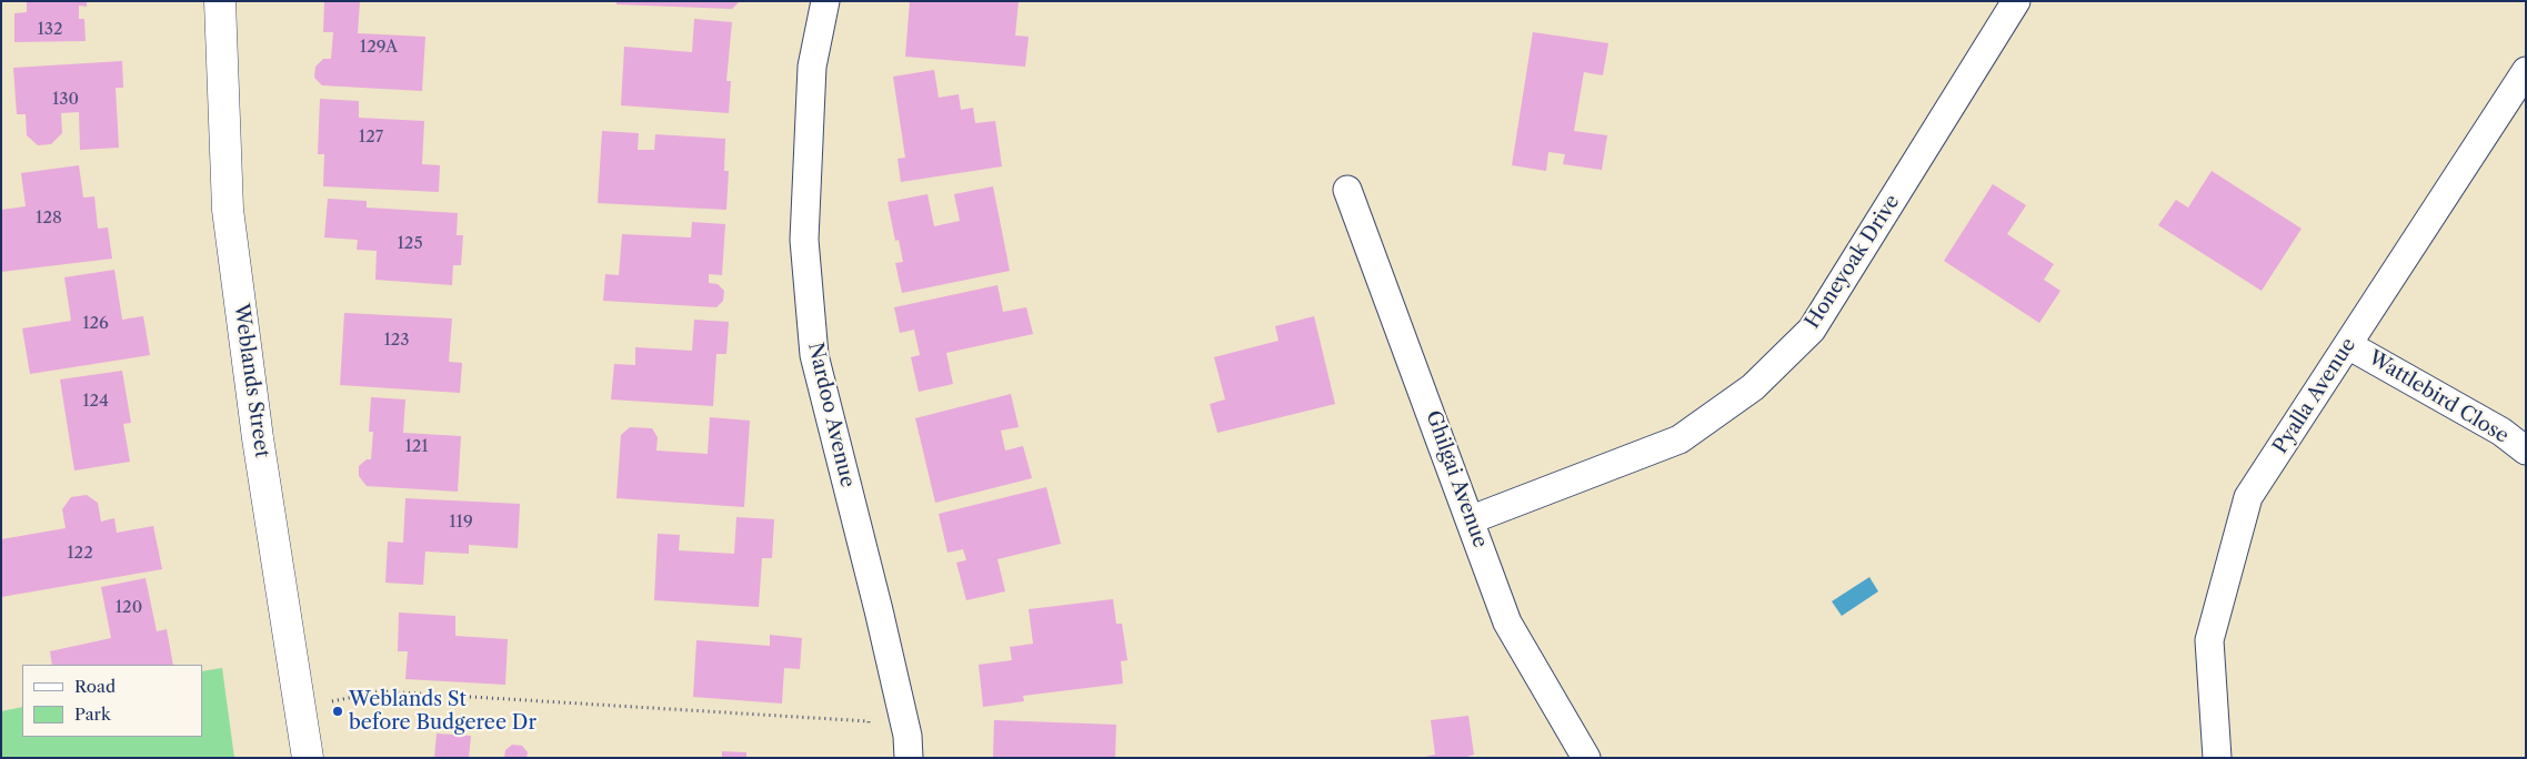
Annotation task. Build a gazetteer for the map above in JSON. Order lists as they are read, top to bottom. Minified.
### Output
{"streets":{"street":["Honeyoak Drive","Weblands Street","Pyalla Avenue","Wattlebird Close","Nardoo Avenue","Ghilgai Avenue"]},"crossings":[["Honeyoak Drive","Ghilgai Avenue"],["Pyalla Avenue","Wattlebird Close"]],"places":["Weblands St before Budgeree Dr"],"house_numbers":["132","129A","130","127","128","125","126","123","124","121","119","122","120"],"legend":["Road","Park"]}
